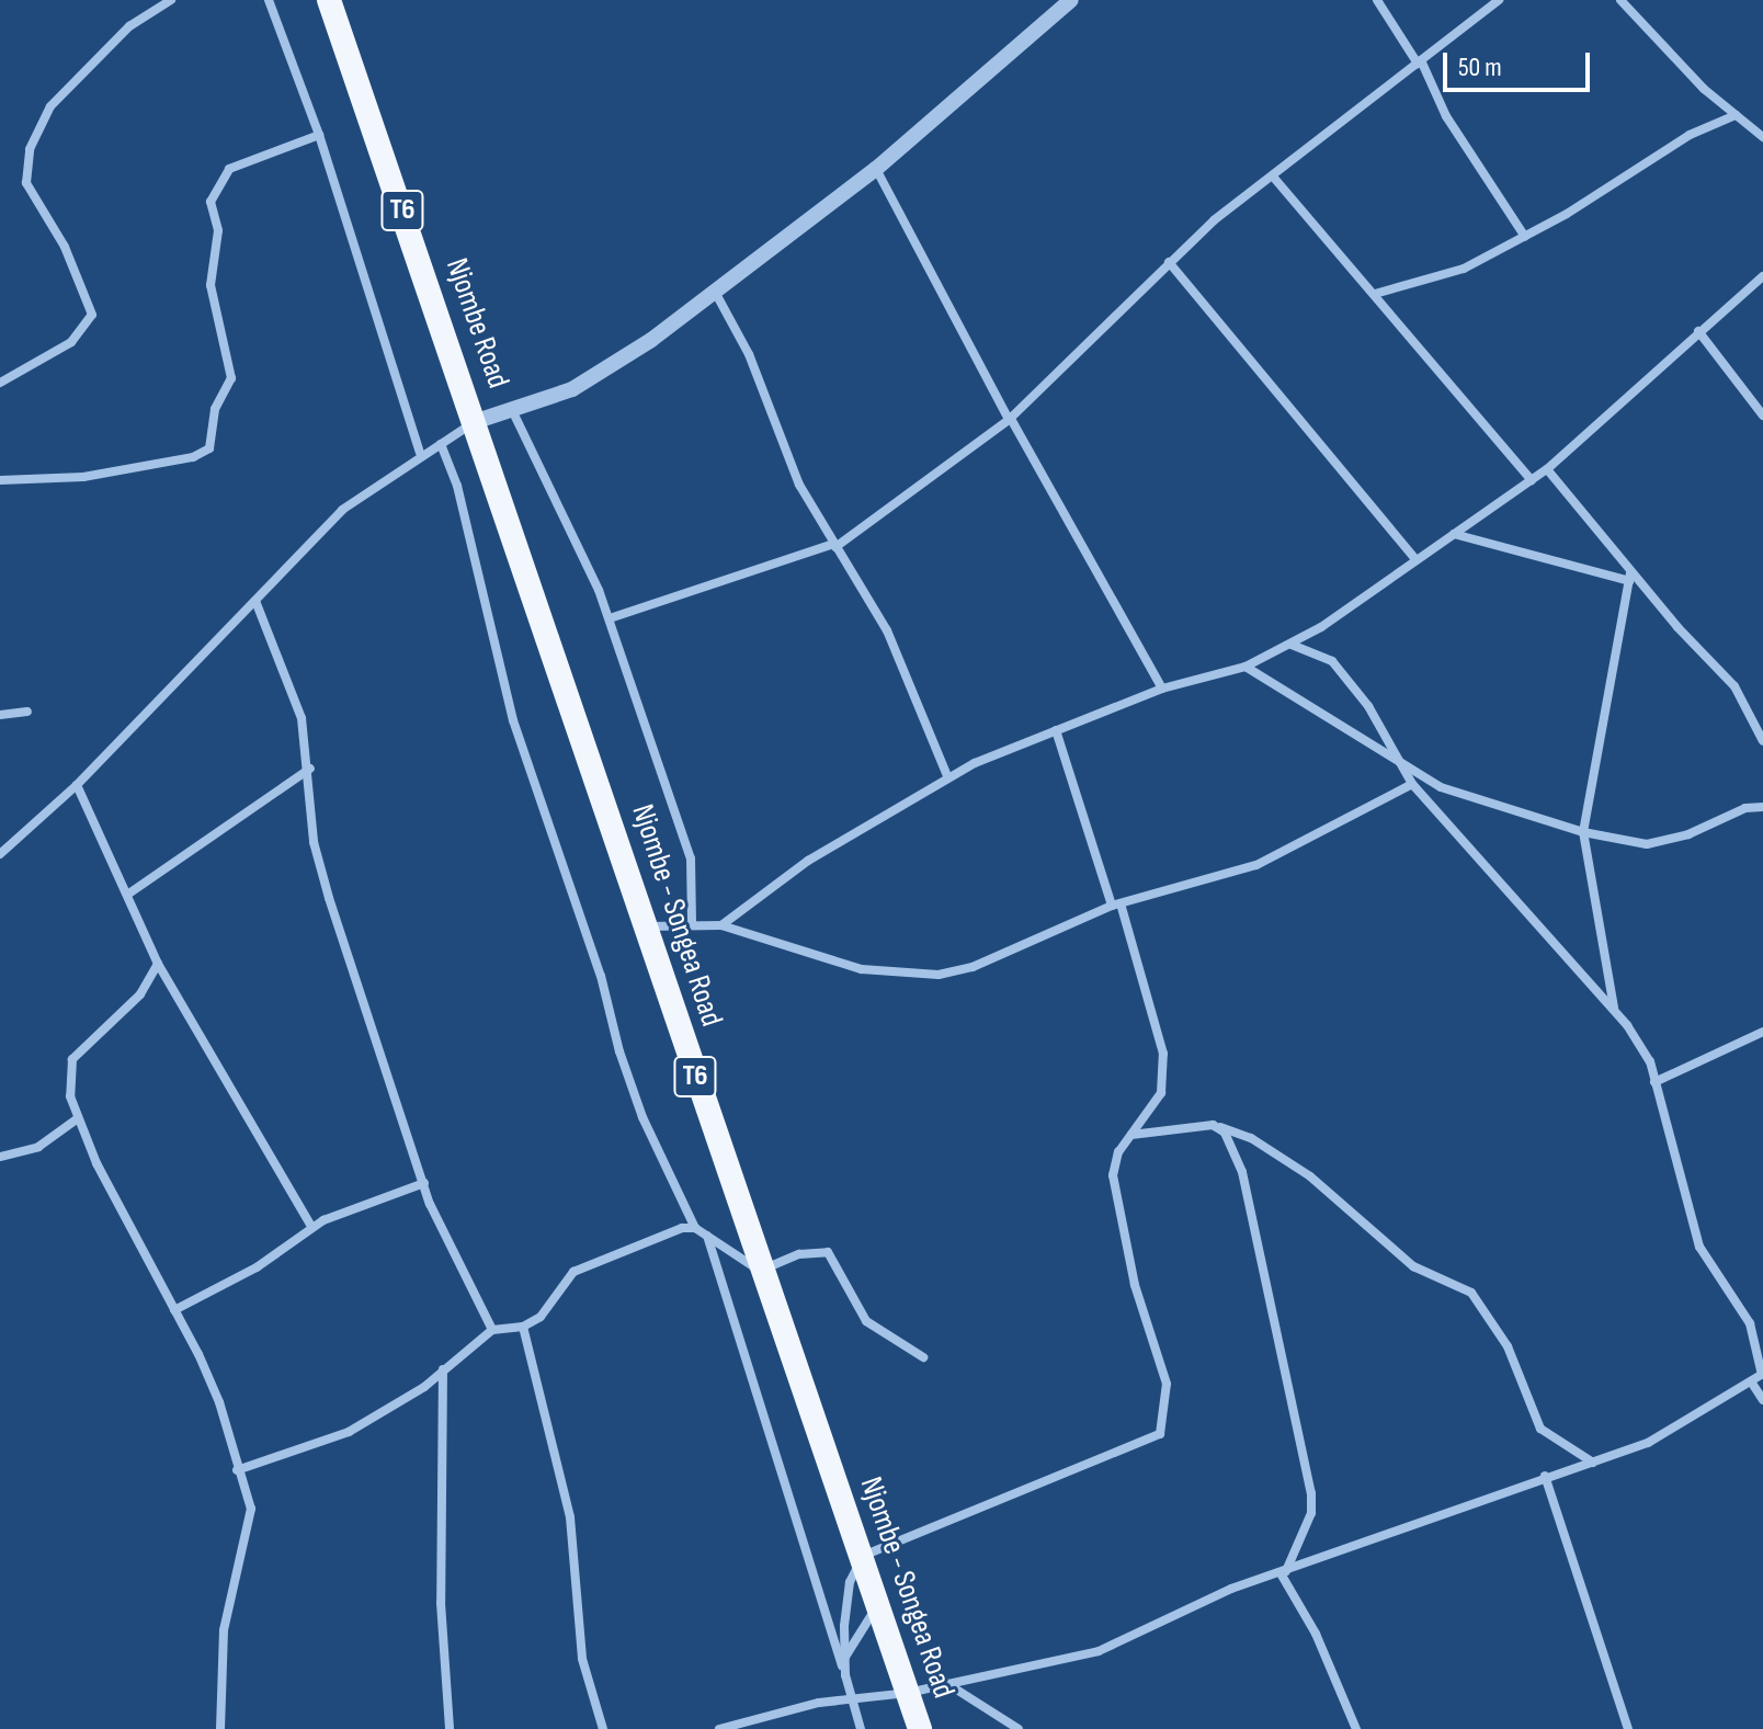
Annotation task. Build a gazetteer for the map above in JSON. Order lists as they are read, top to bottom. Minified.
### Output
{"streets":{"highway":["T6","Njombe Road","Njombe - Songea Road"]},"crossings":[["Njombe Road","Njombe - Songea Road"]],"scale_bar":"50 m"}
